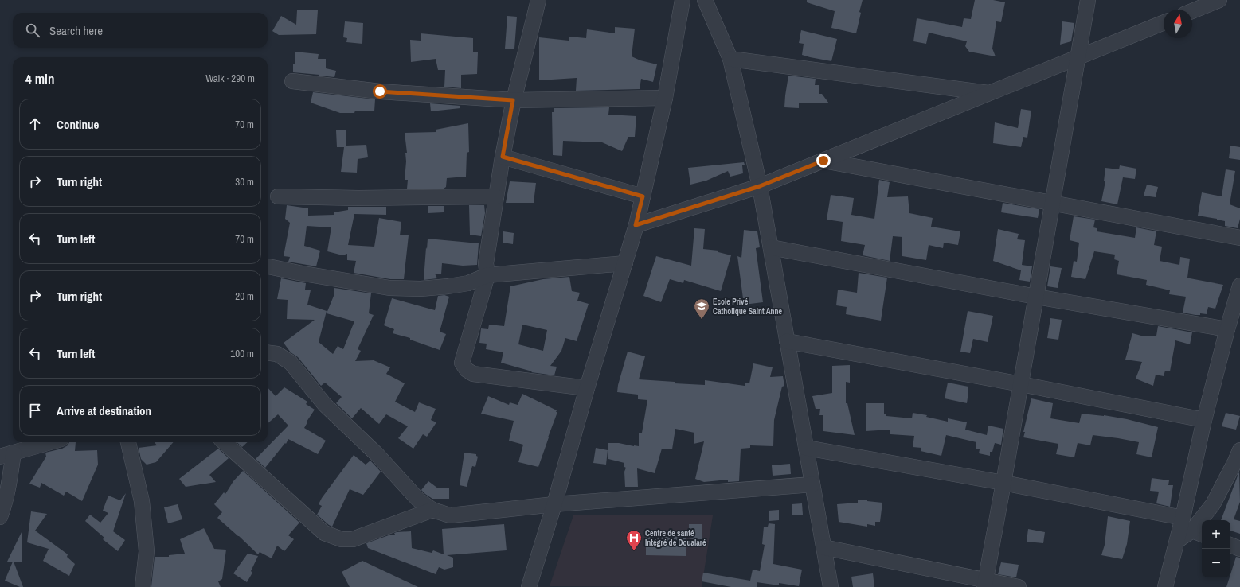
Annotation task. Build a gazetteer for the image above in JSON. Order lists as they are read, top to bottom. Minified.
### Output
{"places":{"school or university":["Ecole Privé Catholique Saint Anne"],"hospital":["Centre de santé Intégré de Doualaré"]},"north":"top","page":{"search":"Search here","heading":["4 min","Walk · 290 m"],"list":[["Continue","70 m"],["Turn right","30 m"],["Turn left","70 m"],["Turn right","20 m"],["Turn left","100 m"],"Arrive at destination"],"map_buttons":["+","−"]}}
